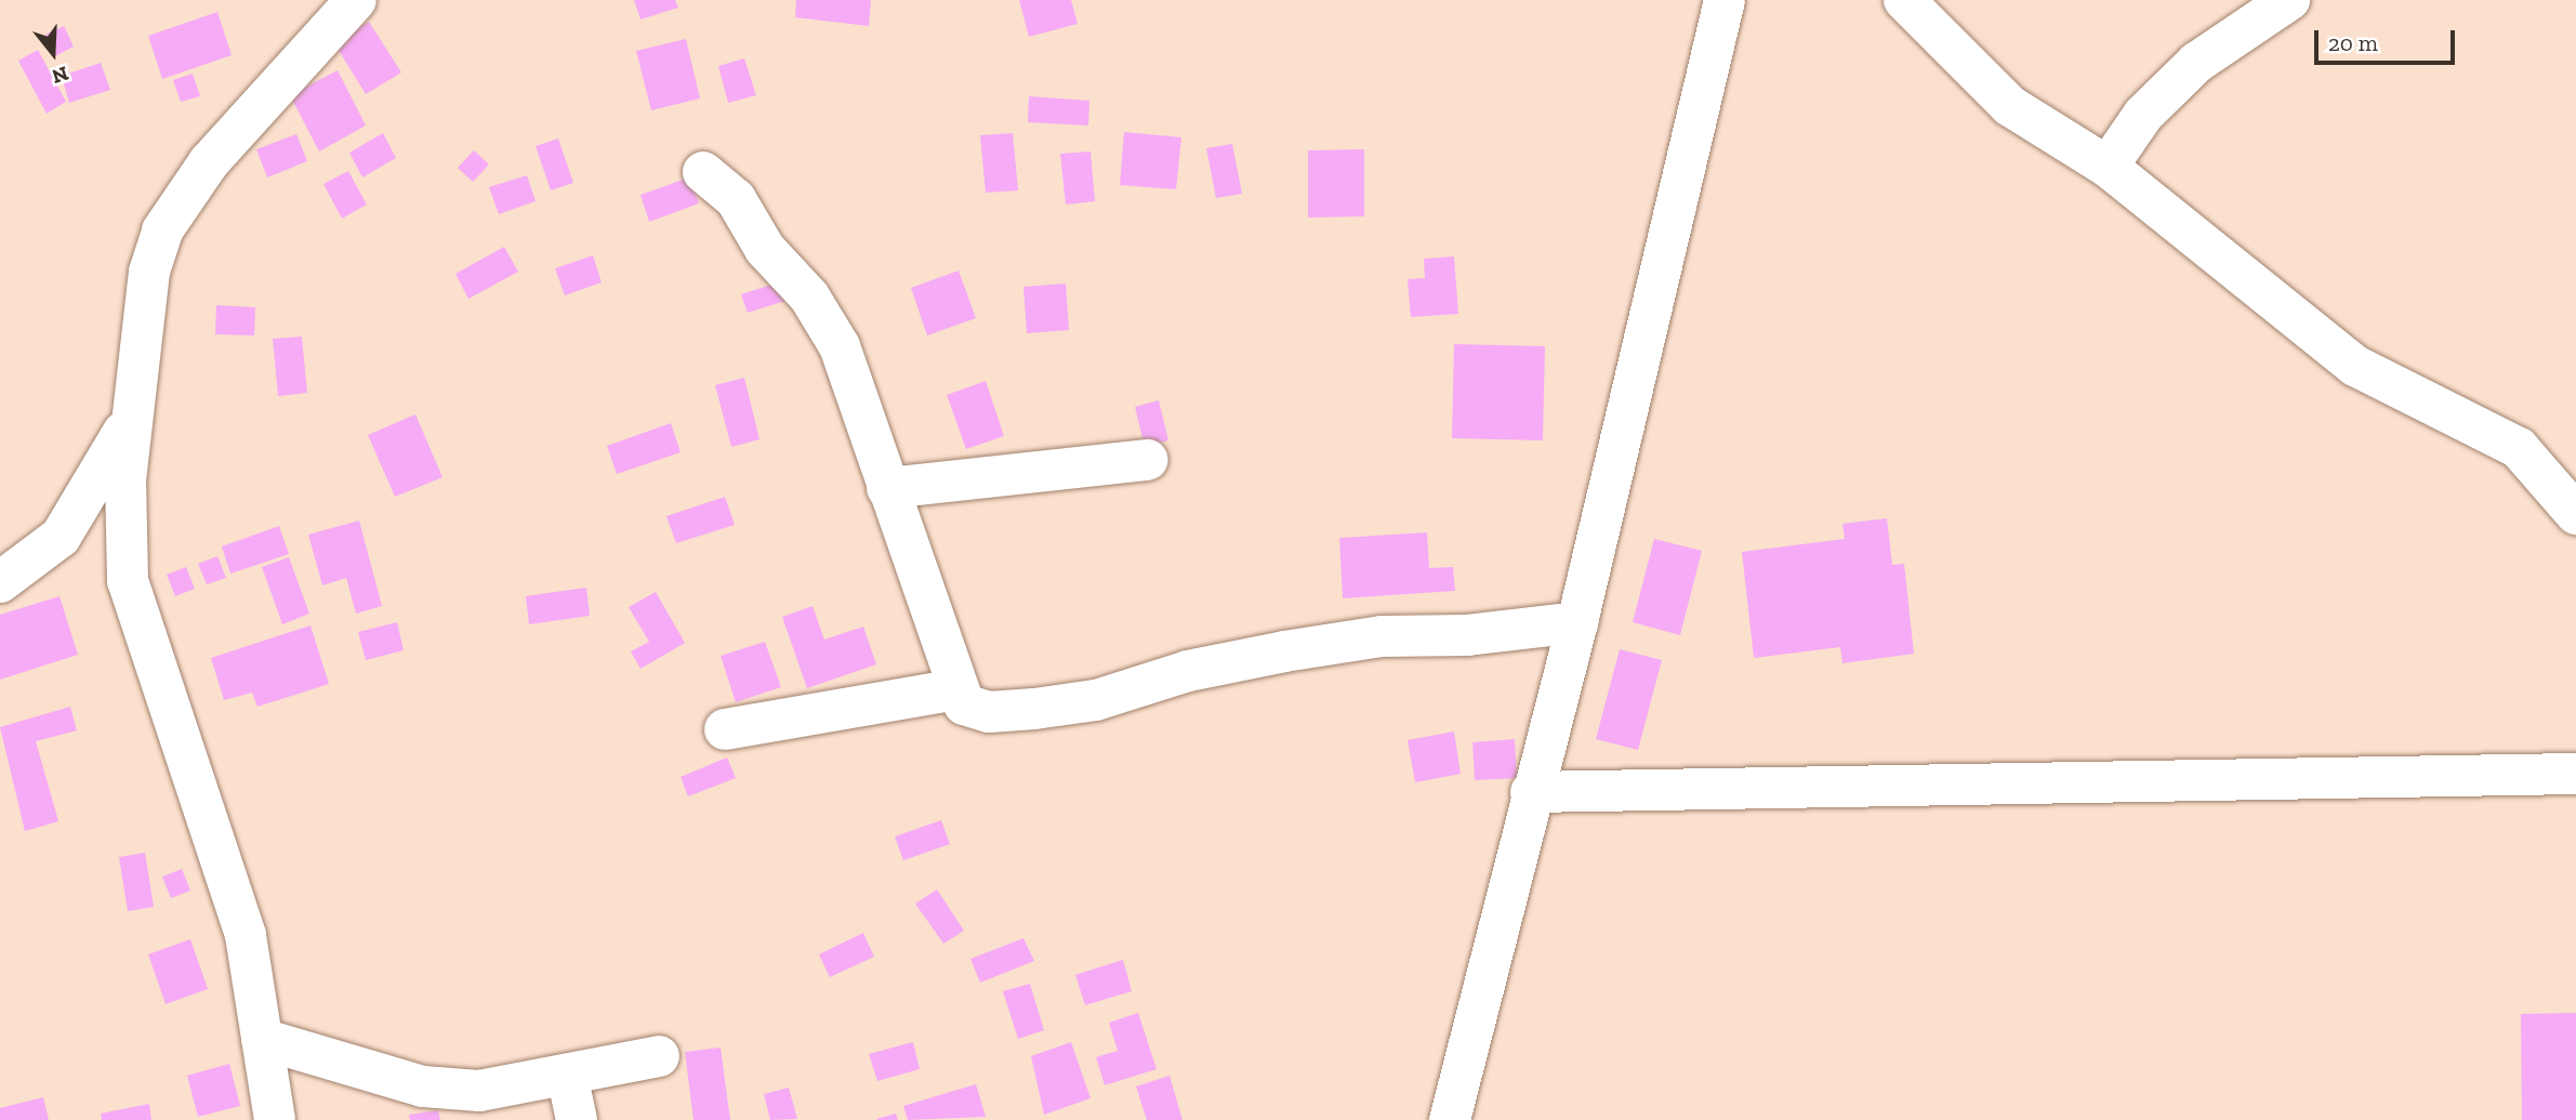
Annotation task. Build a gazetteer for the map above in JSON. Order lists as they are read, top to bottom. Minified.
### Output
{"scale_bar":"20 m","north":"bottom"}
